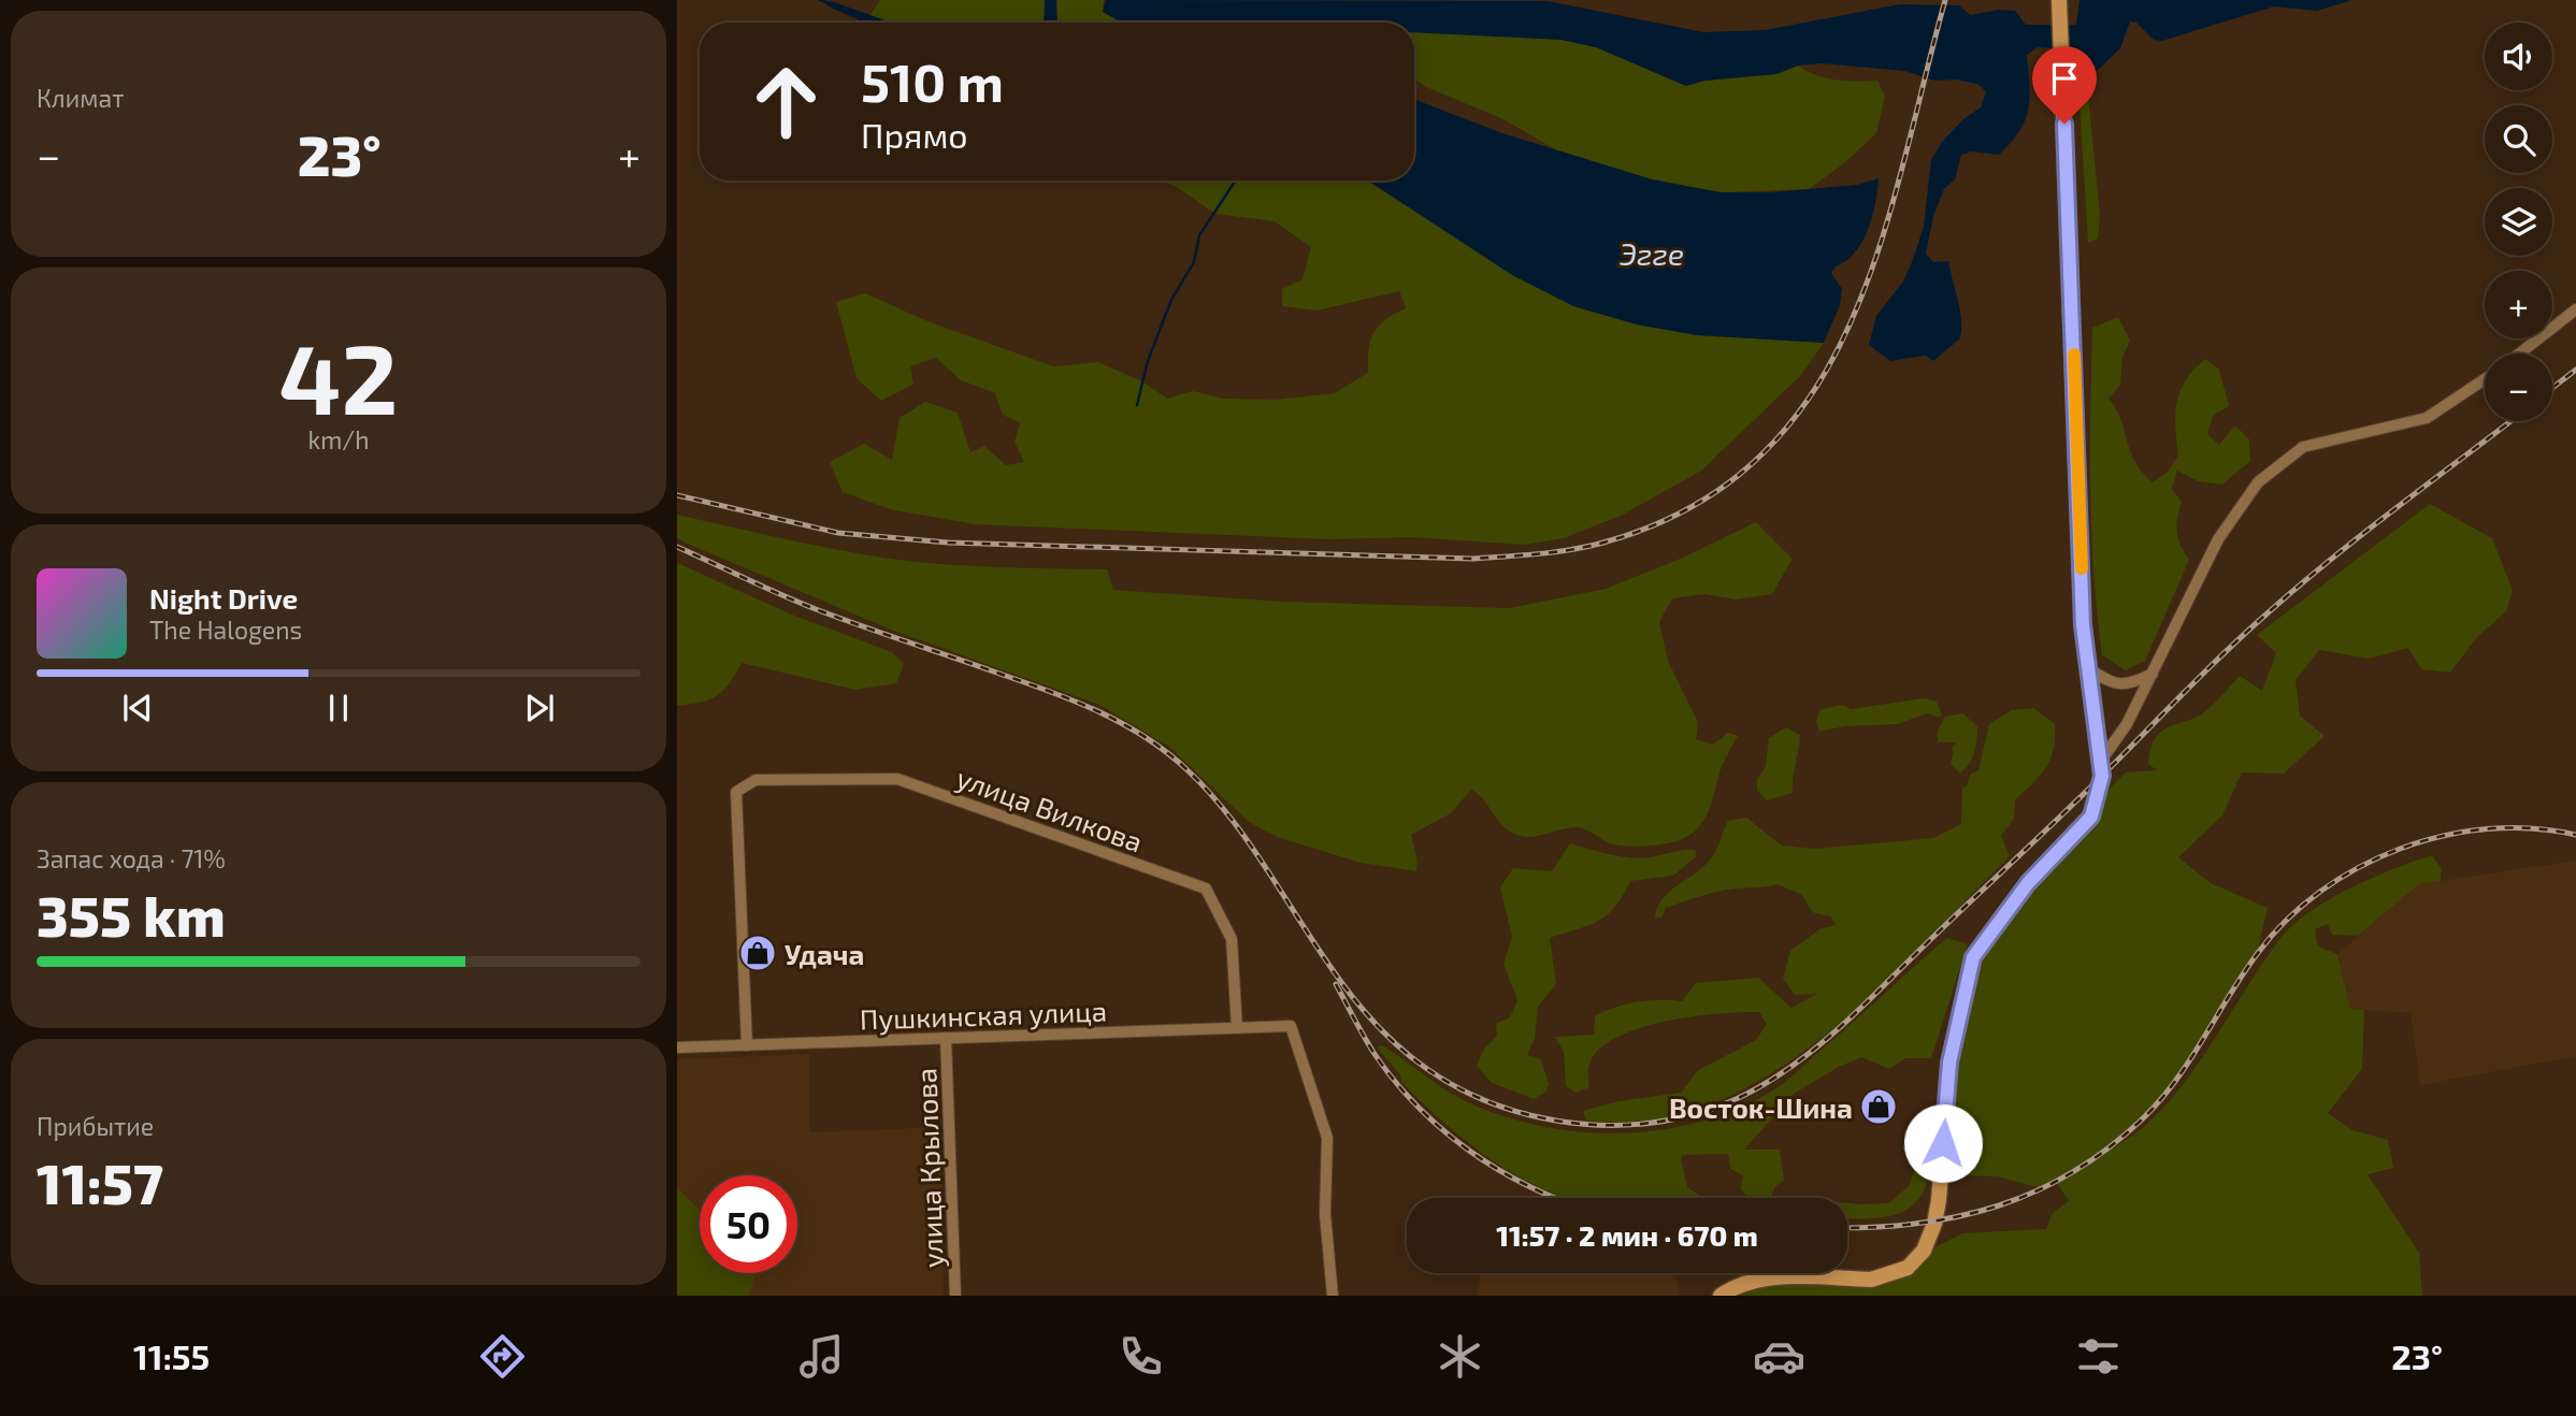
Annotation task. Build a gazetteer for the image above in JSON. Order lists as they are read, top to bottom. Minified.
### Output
{"streets":{"street":["улица Вилкова","Пушкинская улица","улица Крылова"]},"crossings":[["улица Вилкова","Пушкинская улица"],["Пушкинская улица","улица Крылова"]],"water":["Эгге"],"places":{"shop":["Удача","Восток-Шина"]},"page":{"tile":["Климат",["42","km/h"],["Запас хода · 71%","355 km"],["Прибытие","11:57"]],"map_buttons":["+","−"],"turn":["510 m","Прямо"],"heat":["−","23°","+"],"song":["Night Drive","The Halogens"],"limit":"50","trip":"11:57 · 2 мин · 670 m","tabs":["11:55","23°"]}}
